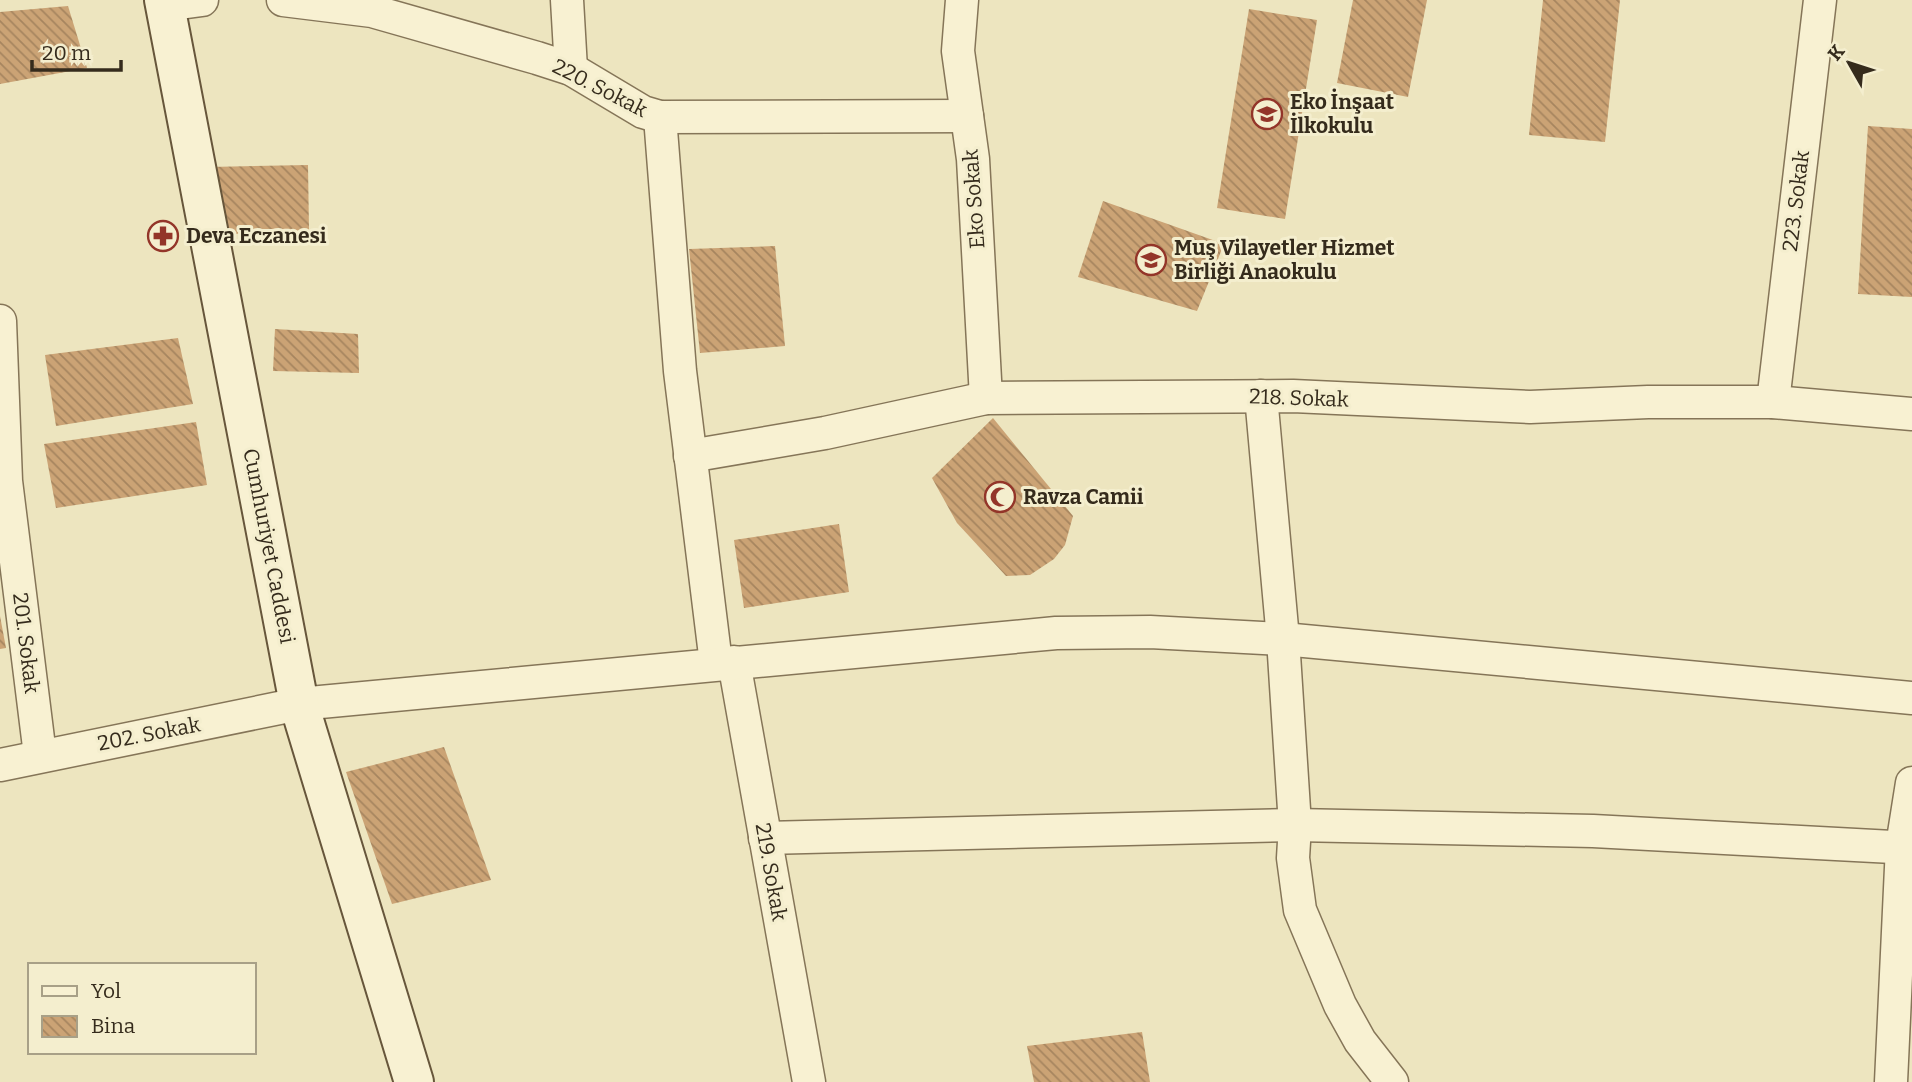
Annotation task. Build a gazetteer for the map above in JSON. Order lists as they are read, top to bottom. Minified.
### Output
{"streets":{"street":["220. Sokak","Eko Sokak","223. Sokak","218. Sokak","Cumhuriyet Caddesi","201. Sokak","202. Sokak","219. Sokak"]},"crossings":[["220. Sokak","Eko Sokak"],["220. Sokak","219. Sokak"],["Eko Sokak","218. Sokak"],["223. Sokak","218. Sokak"],["218. Sokak","219. Sokak"],["Cumhuriyet Caddesi","202. Sokak"],["201. Sokak","202. Sokak"],["202. Sokak","219. Sokak"]],"places":{"school or university":["Eko İnşaat İlkokulu","Muş Vilayetler Hizmet Birliği Anaokulu"],"pharmacy":["Deva Eczanesi"],"mosque":["Ravza Camii"]},"legend":["Yol","Bina"],"scale_bar":"20 m","north":"top left"}
